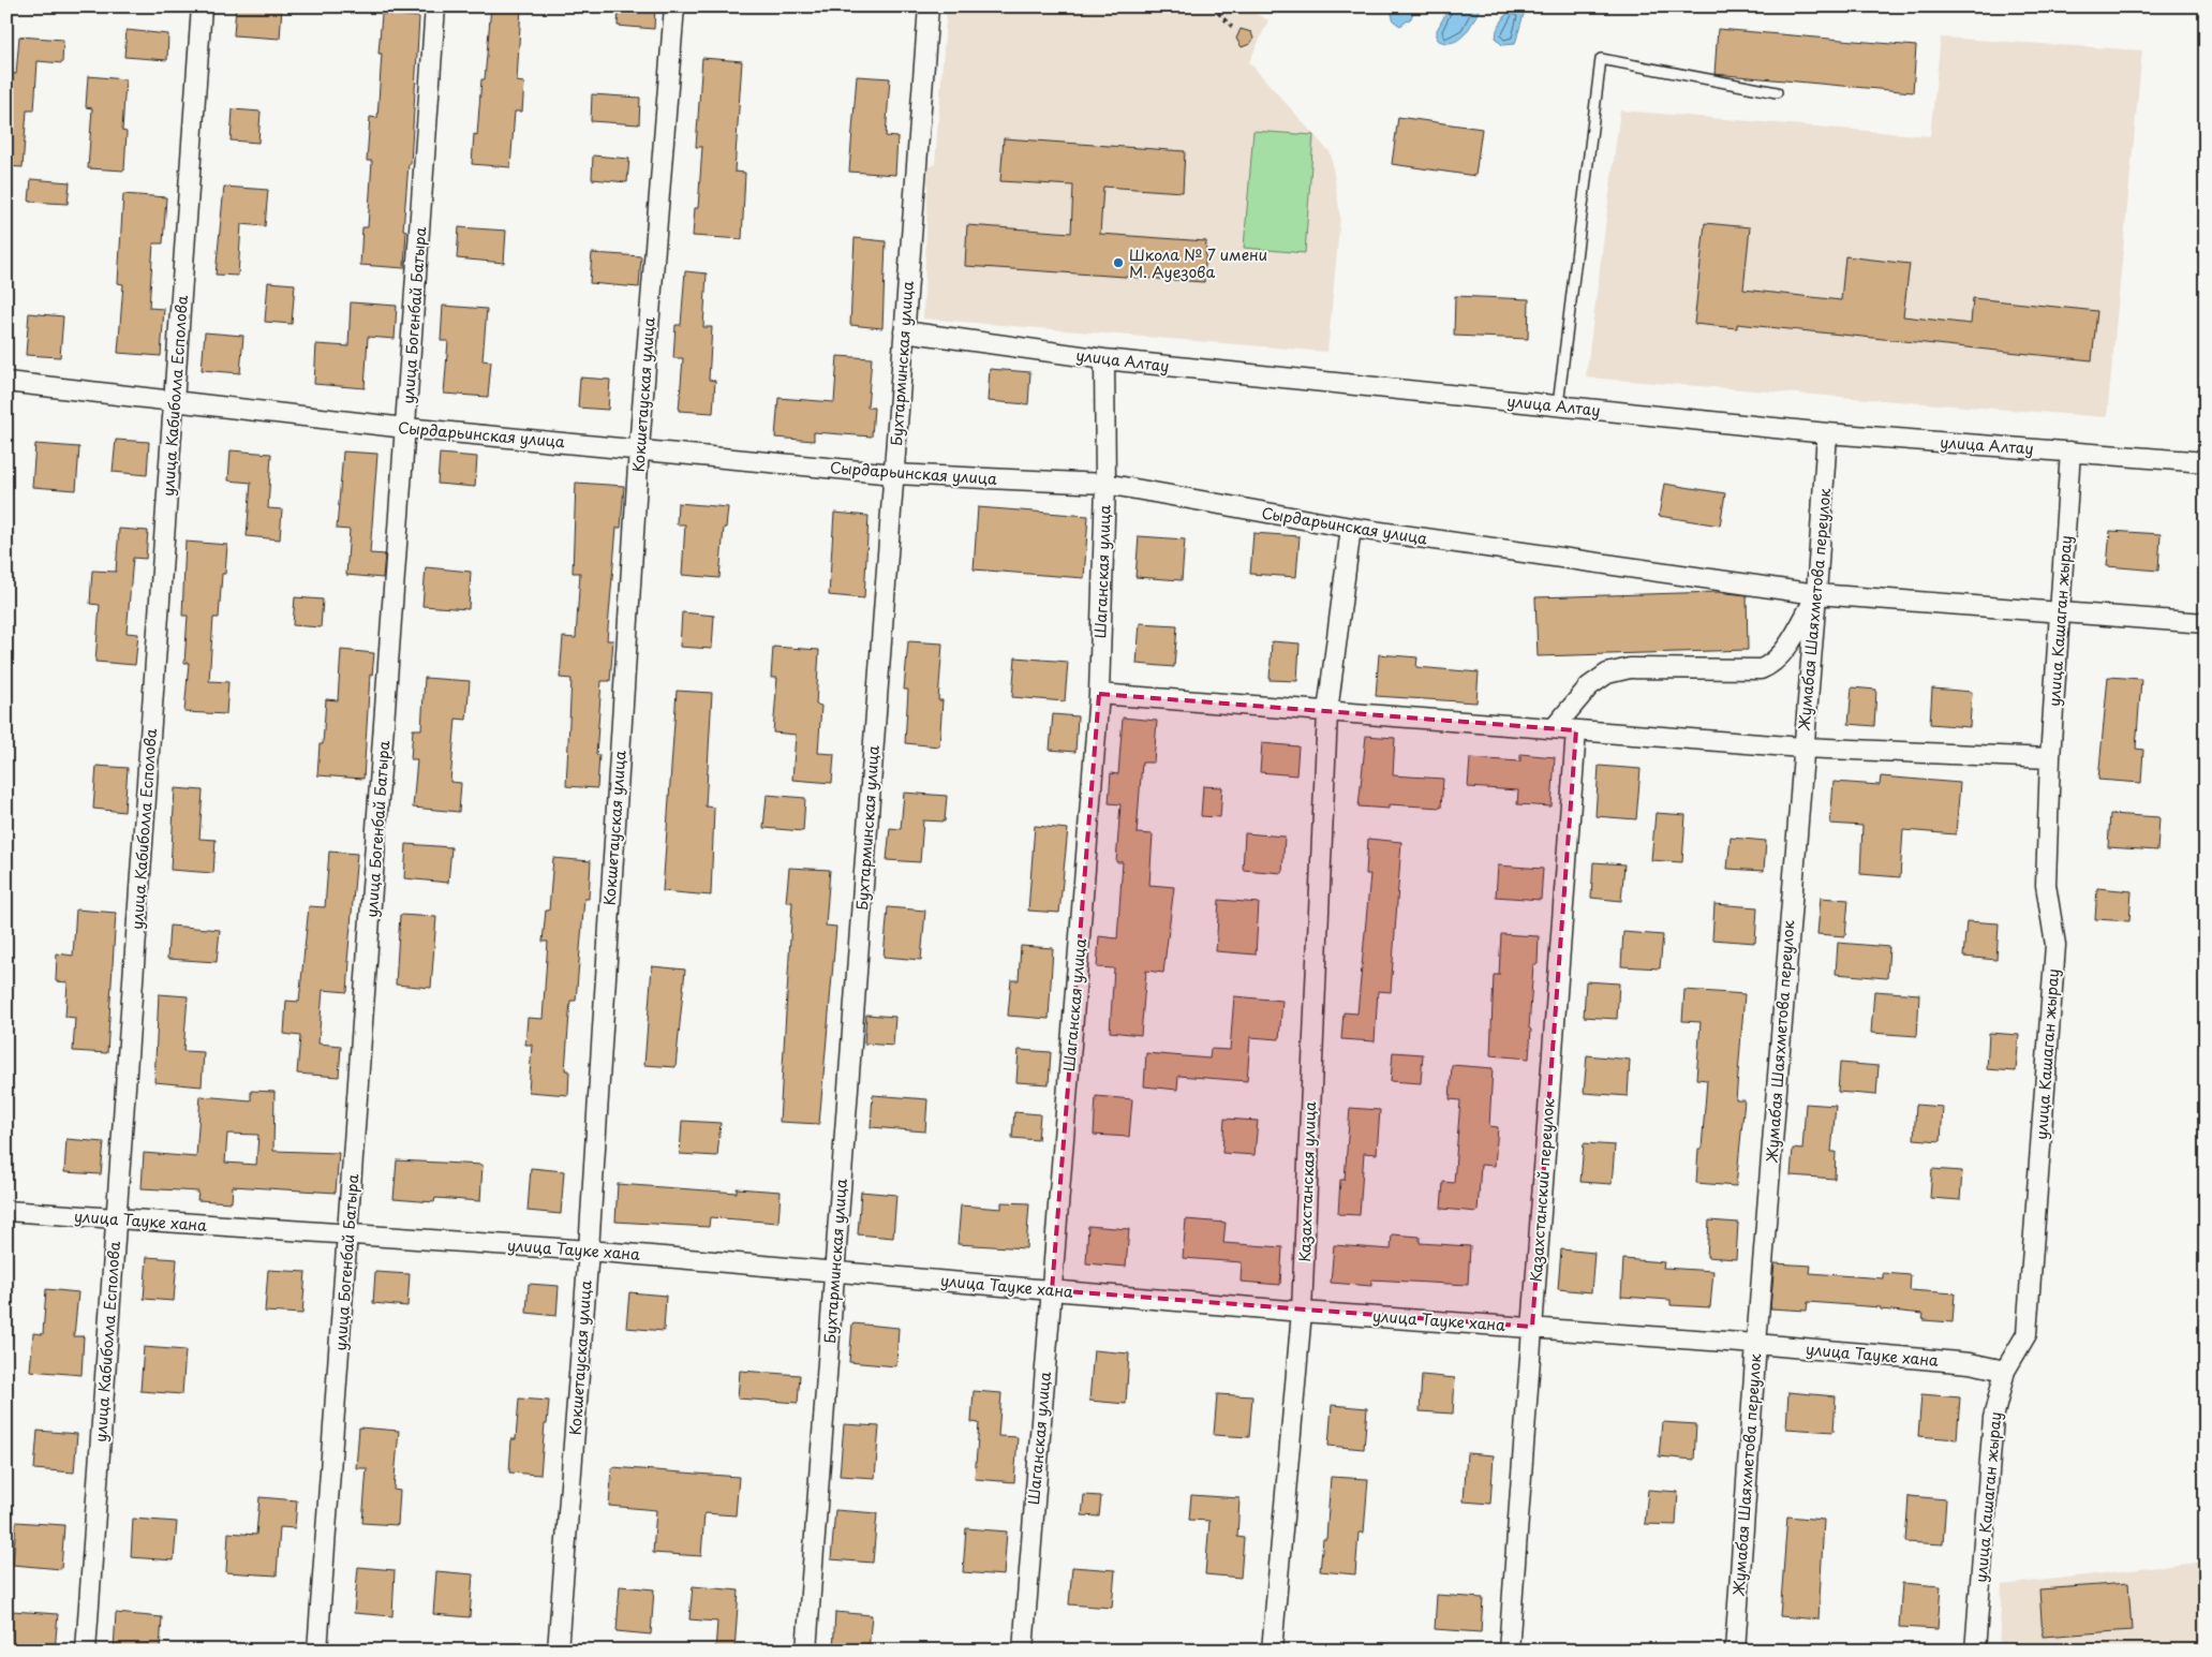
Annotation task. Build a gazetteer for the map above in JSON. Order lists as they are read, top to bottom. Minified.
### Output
{"streets":{"street":["улица Богенбай Батыра","улица Алтау","Бухтарминская улица","Кокшетауская улица","улица Кабиболла Есполова","Сырдарьинская улица","Шаганская улица","Жумабая Шаяхметова переулок","улица Кашаган жырау","Казахстанская улица","Казахстанский переулок","улица Тауке хана"]},"crossings":[["улица Богенбай Батыра","Сырдарьинская улица"],["улица Богенбай Батыра","улица Тауке хана"],["улица Алтау","Бухтарминская улица"],["улица Алтау","Шаганская улица"],["улица Алтау","Жумабая Шаяхметова переулок"],["улица Алтау","улица Кашаган жырау"],["Бухтарминская улица","Сырдарьинская улица"],["Бухтарминская улица","улица Тауке хана"],["Кокшетауская улица","Сырдарьинская улица"],["Кокшетауская улица","улица Тауке хана"],["улица Кабиболла Есполова","Сырдарьинская улица"],["улица Кабиболла Есполова","улица Тауке хана"],["Сырдарьинская улица","Шаганская улица"],["Сырдарьинская улица","Жумабая Шаяхметова переулок"],["Сырдарьинская улица","Казахстанская улица"],["Шаганская улица","улица Тауке хана"],["Жумабая Шаяхметова переулок","улица Тауке хана"],["улица Кашаган жырау","улица Тауке хана"],["Казахстанская улица","улица Тауке хана"],["Казахстанский переулок","улица Тауке хана"]],"places":["Школа № 7 имени М. Ауезова"]}
